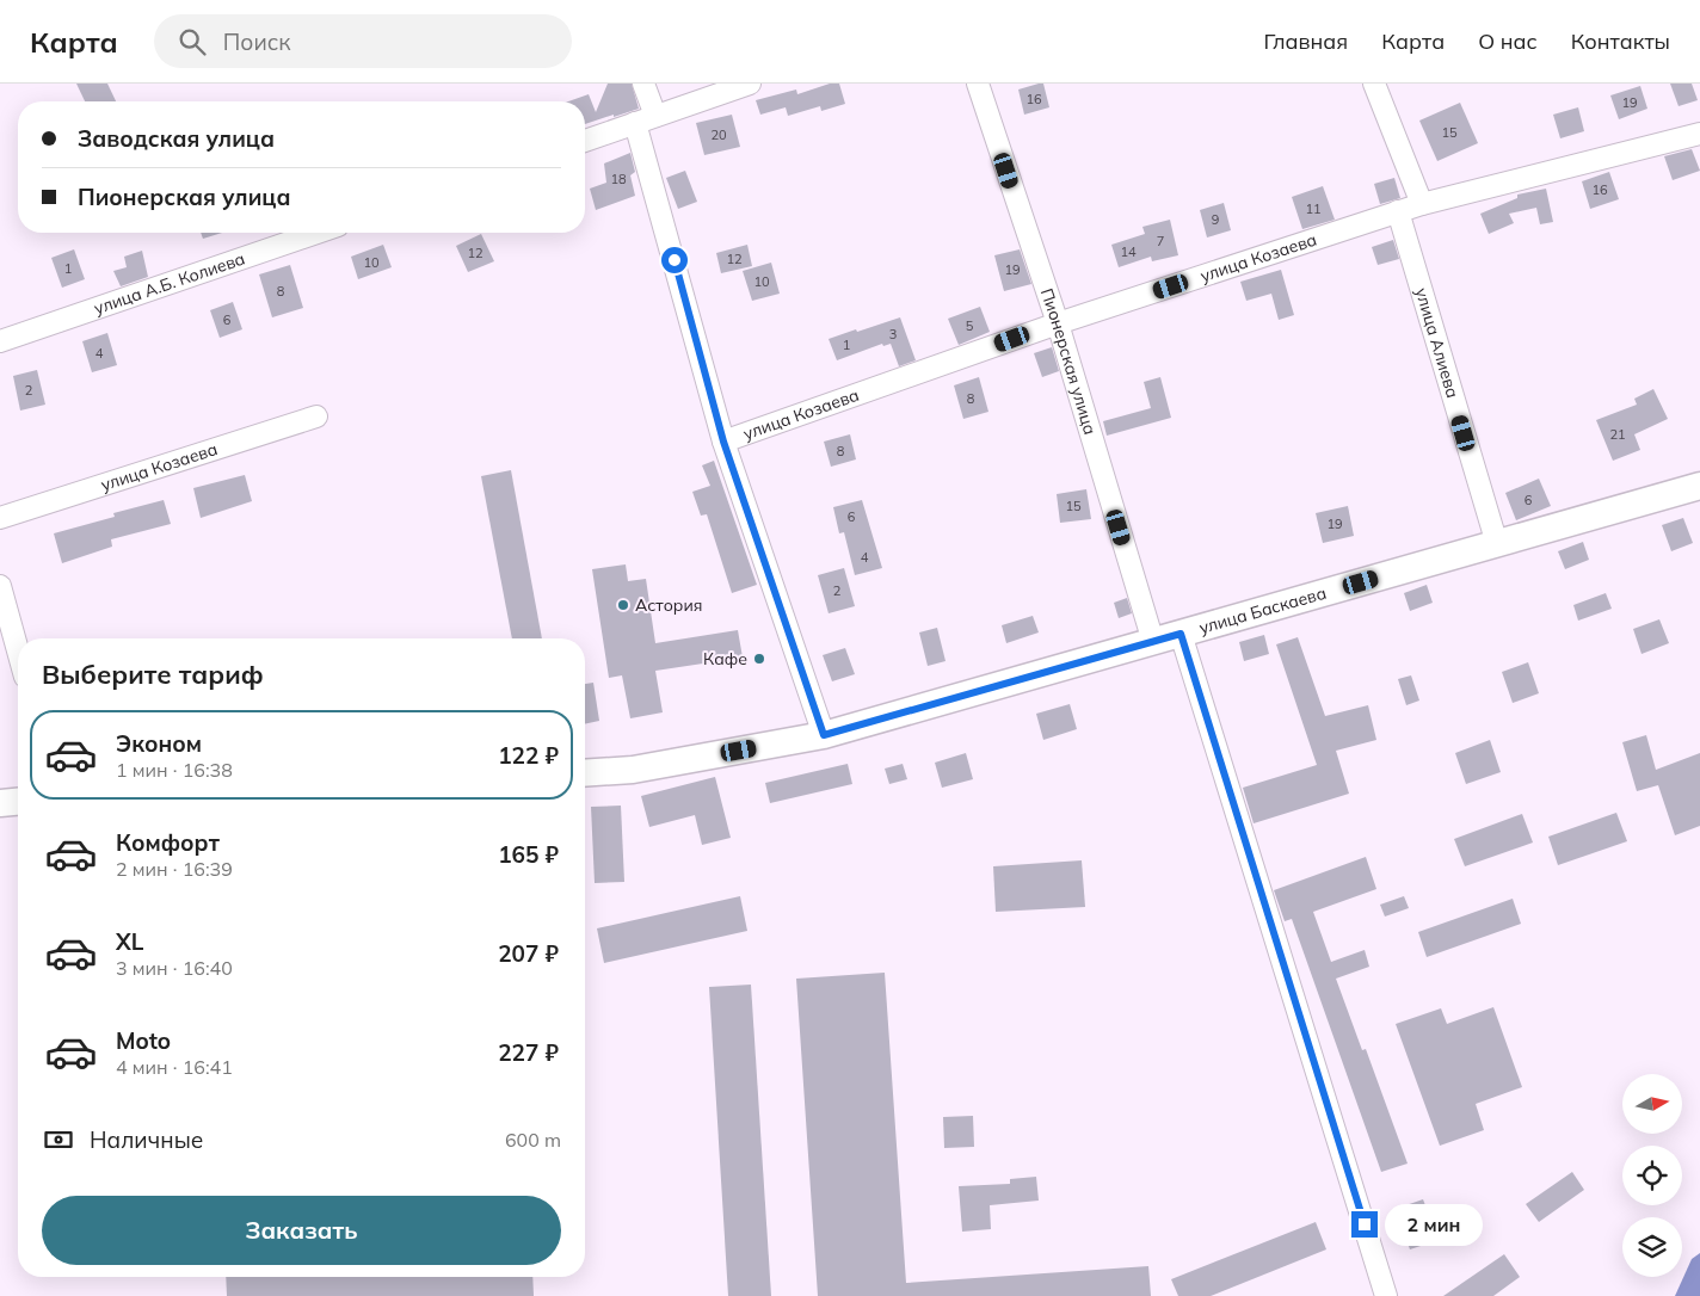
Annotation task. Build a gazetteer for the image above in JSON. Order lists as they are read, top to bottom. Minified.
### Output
{"streets":{"main road":["улица Баскаева"],"street":["улица Козаева","улица А.Б. Колиева","улица Алиева","Пионерская улица"]},"crossings":[["улица Козаева","улица Алиева"],["улица Козаева","Пионерская улица"],["улица Алиева","улица Баскаева"],["Пионерская улица","улица Баскаева"]],"places":["Астория","Кафе"],"house_numbers":["16","19","15","20","18","16","11","9","7","14","12","12","10","1","19","10","8","6","5","3","1","4","2","8","21","8","6","15","6","19","4","2"],"north":"right","page":{"header":"Карта","search":"Поиск","nav":["Главная","Карта","О нас","Контакты"],"banner":["Заводская улица","Пионерская улица"],"heading":"Выберите тариф","list":[{"name":"Эконом","note":"1 мин · 16:38","value":"122 ₽"},{"name":"Комфорт","note":"2 мин · 16:39","value":"165 ₽"},{"name":"XL","note":"3 мин · 16:40","value":"207 ₽"},{"name":"Moto","note":"4 мин · 16:41","value":"227 ₽"}],"pay":["Наличные","600 m"],"buttons":"Заказать","bubble":"2 мин"}}
